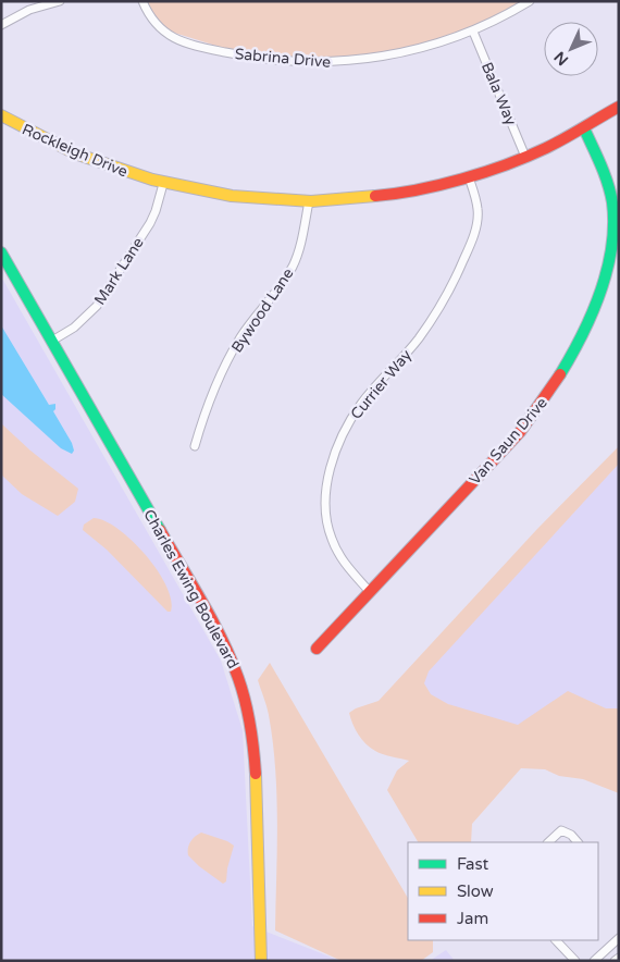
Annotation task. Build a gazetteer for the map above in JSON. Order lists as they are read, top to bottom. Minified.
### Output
{"streets":{"street":["Sabrina Drive","Bala Way","Rockleigh Drive","Mark Lane","Bywood Lane","Currier Way","Van Saun Drive","Charles Ewing Boulevard"]},"crossings":[["Sabrina Drive","Bala Way"],["Bala Way","Rockleigh Drive"],["Rockleigh Drive","Mark Lane"],["Rockleigh Drive","Bywood Lane"],["Rockleigh Drive","Currier Way"],["Rockleigh Drive","Van Saun Drive"],["Mark Lane","Charles Ewing Boulevard"],["Currier Way","Van Saun Drive"]],"legend":["Fast","Slow","Jam"],"north":"bottom left"}
